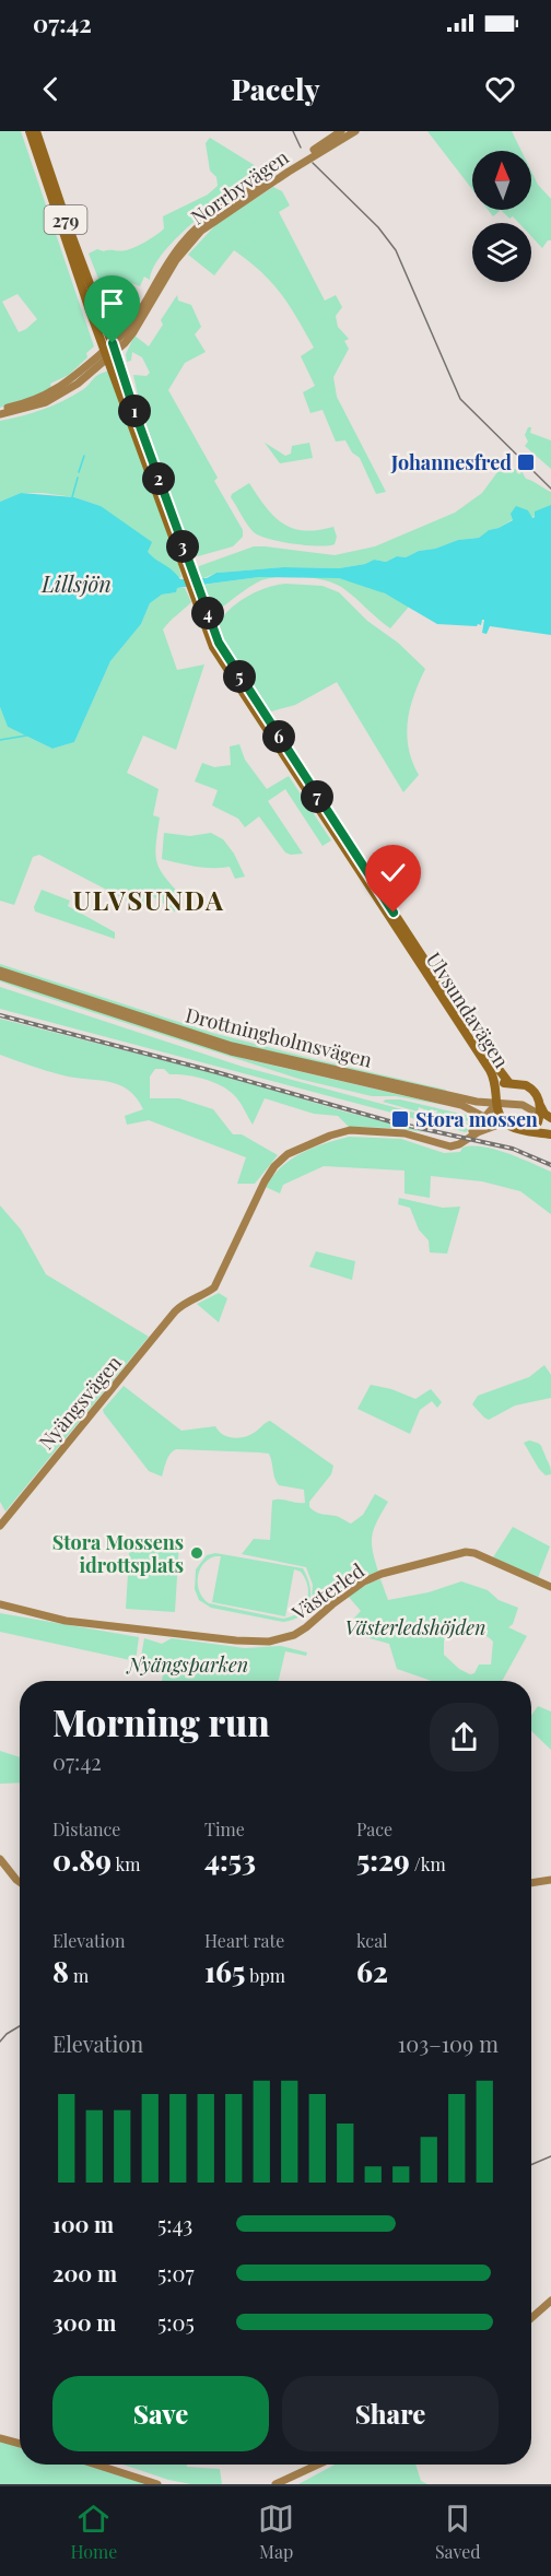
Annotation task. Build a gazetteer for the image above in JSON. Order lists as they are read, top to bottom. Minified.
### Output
{"streets":{"main road":["279","Ulvsundavägen","Drottningholmsvägen"],"street":["Norrbyvägen","Nyängsvägen","Västerled"]},"crossings":[["Norrbyvägen","Ulvsundavägen"],["Ulvsundavägen","Drottningholmsvägen"]],"districts":["ULVSUNDA"],"water":["Lillsjön"],"parks":["Västerledshöjden","Nyängsparken"],"places":{"transit":["Johannesfred","Stora mossen"],"other":["Stora Mossens idrottsplats"]},"north":"top","page":{"status":"07:42","header":"Pacely","pins":["1","2","3","4","5","6","7"],"heading":["Morning run","07:42"],"stats":[["Distance","0.89 km"],["Time","4:53"],["Pace","5:29 /km"],["Elevation","8 m"],["Heart rate","165 bpm"],["kcal","62"]],"chart":["Elevation","103–109 m"],"list":[{"name":"100 m","note":"5:43"},{"name":"200 m","note":"5:07"},{"name":"300 m","note":"5:05"}],"buttons":["Save","Share"],"tabs":["Home","Map","Saved"]}}
